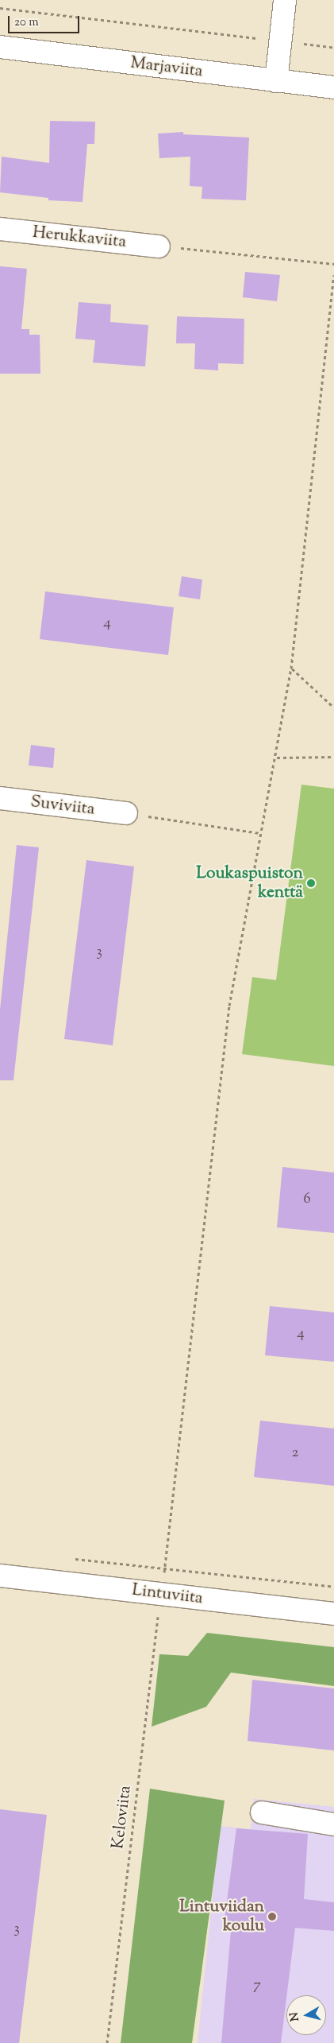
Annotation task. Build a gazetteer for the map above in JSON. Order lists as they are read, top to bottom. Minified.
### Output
{"streets":{"street":["Marjaviita","Herukkaviita","Suviviita","Lintuviita"],"path":["Keloviita"]},"crossings":[["Lintuviita","Keloviita"]],"places":["Loukaspuiston kenttä","Lintuviidan koulu"],"house_numbers":["4","3","6","4","2","3","7"],"scale_bar":"20 m","north":"left"}
